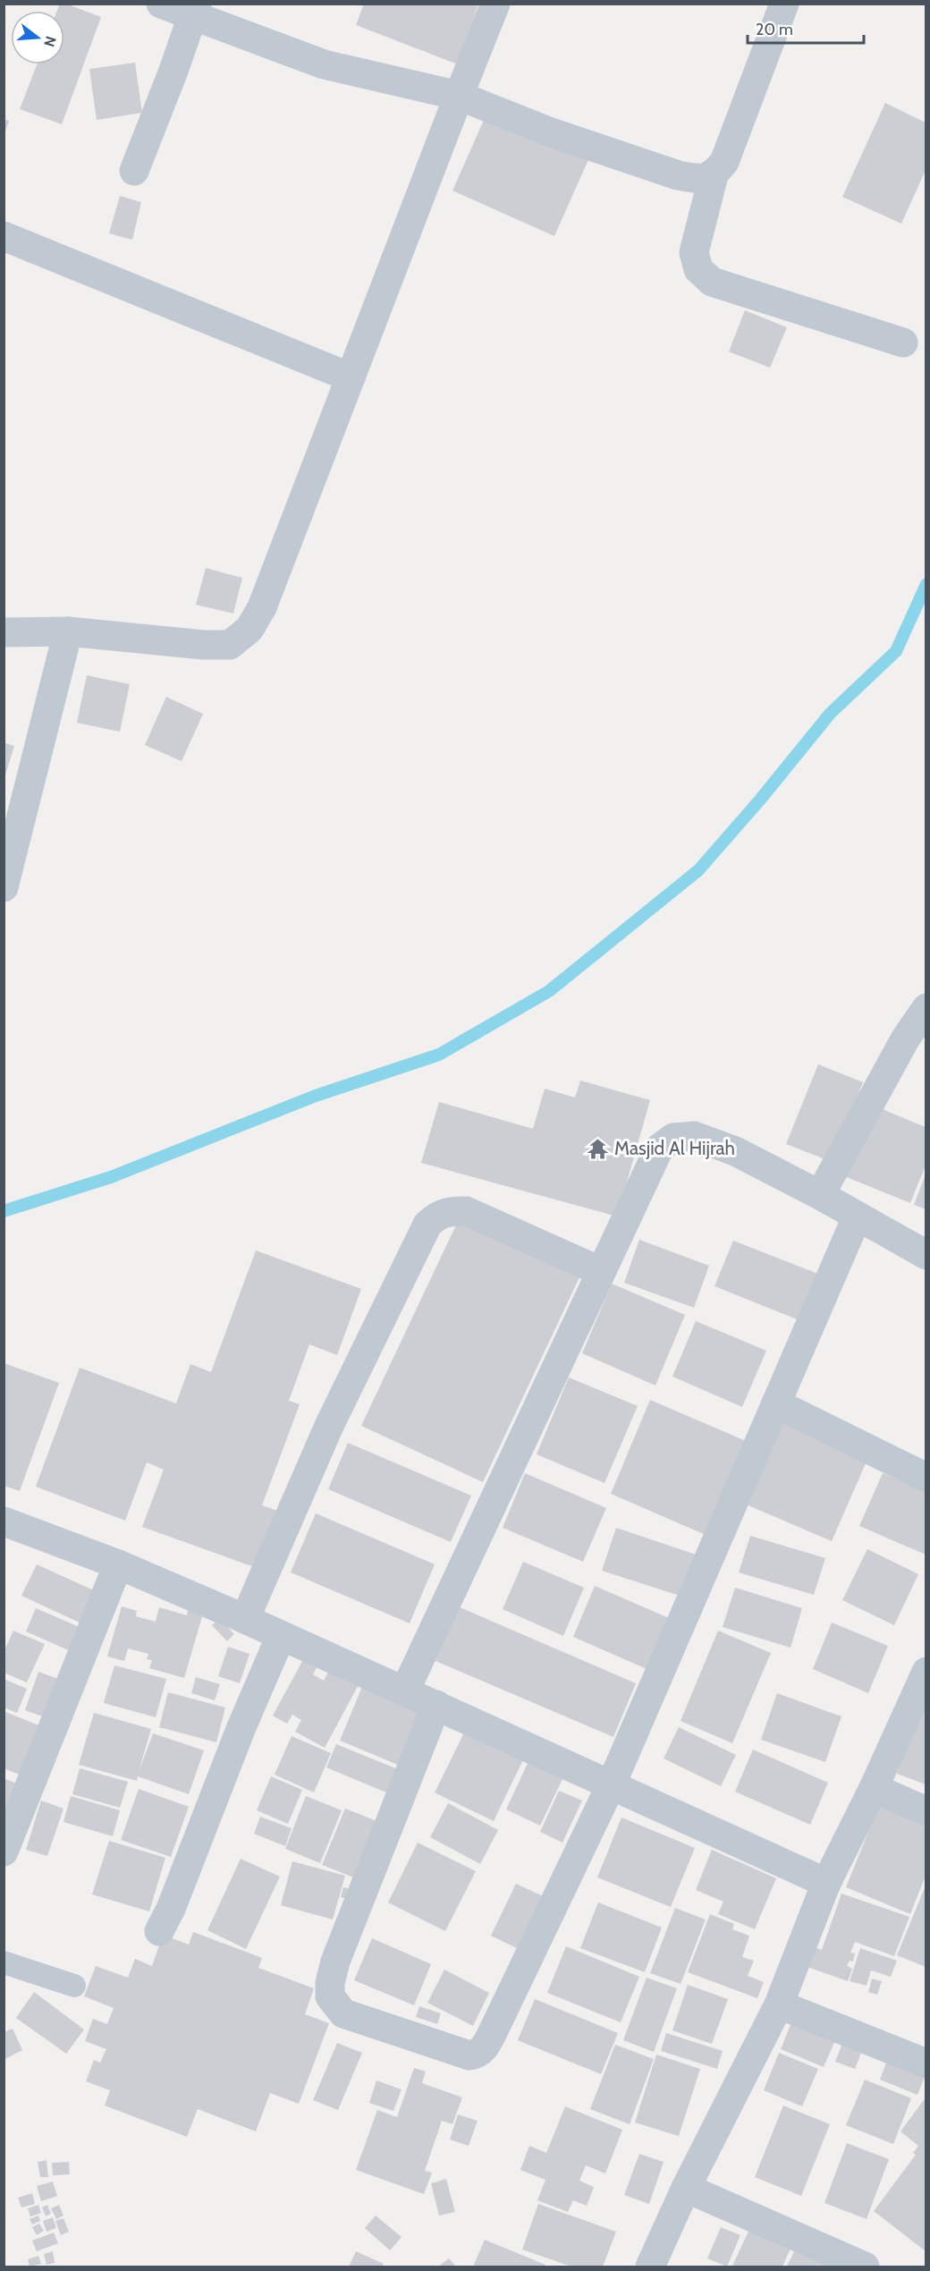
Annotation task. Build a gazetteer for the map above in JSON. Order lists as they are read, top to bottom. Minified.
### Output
{"places":{"temple":["Masjid Al Hijrah"]},"scale_bar":"20 m","north":"right"}
